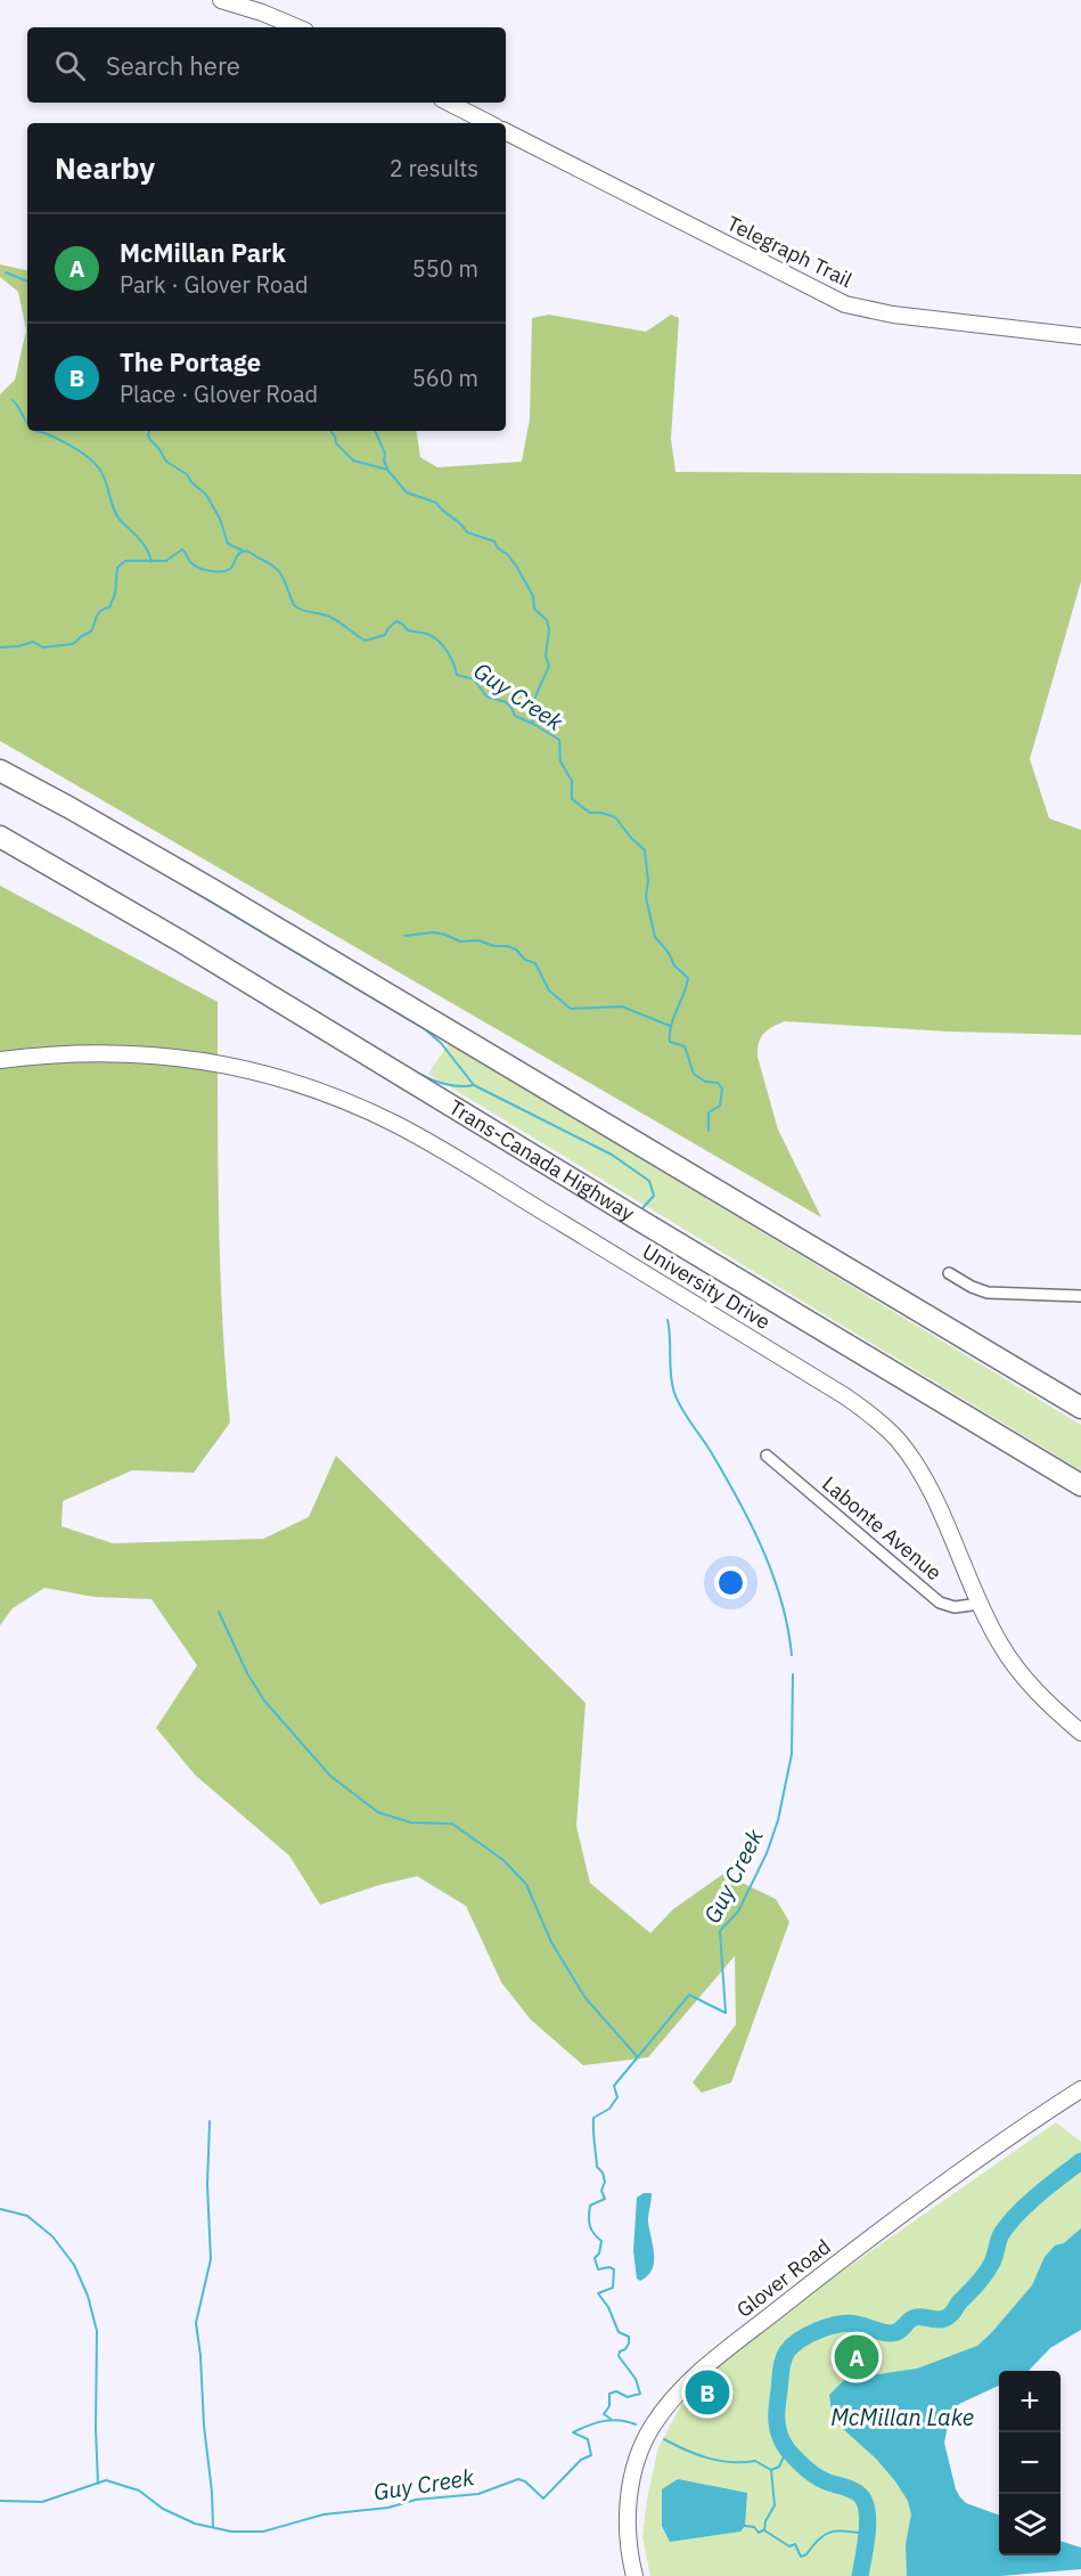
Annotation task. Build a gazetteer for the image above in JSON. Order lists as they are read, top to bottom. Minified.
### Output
{"streets":{"highway":["Trans-Canada Highway"],"street":["Telegraph Trail","University Drive","Labonte Avenue","Glover Road"]},"crossings":[["University Drive","Labonte Avenue"]],"water":["Guy Creek","McMillan Lake"],"page":{"search":"Search here","heading":["Nearby","2 results"],"list":[{"mark":"A","name":"McMillan Park","note":"Park · Glover Road","value":"550 m"},{"mark":"B","name":"The Portage","note":"Place · Glover Road","value":"560 m"}],"pins":["A","B"],"map_buttons":["+","−"]}}
